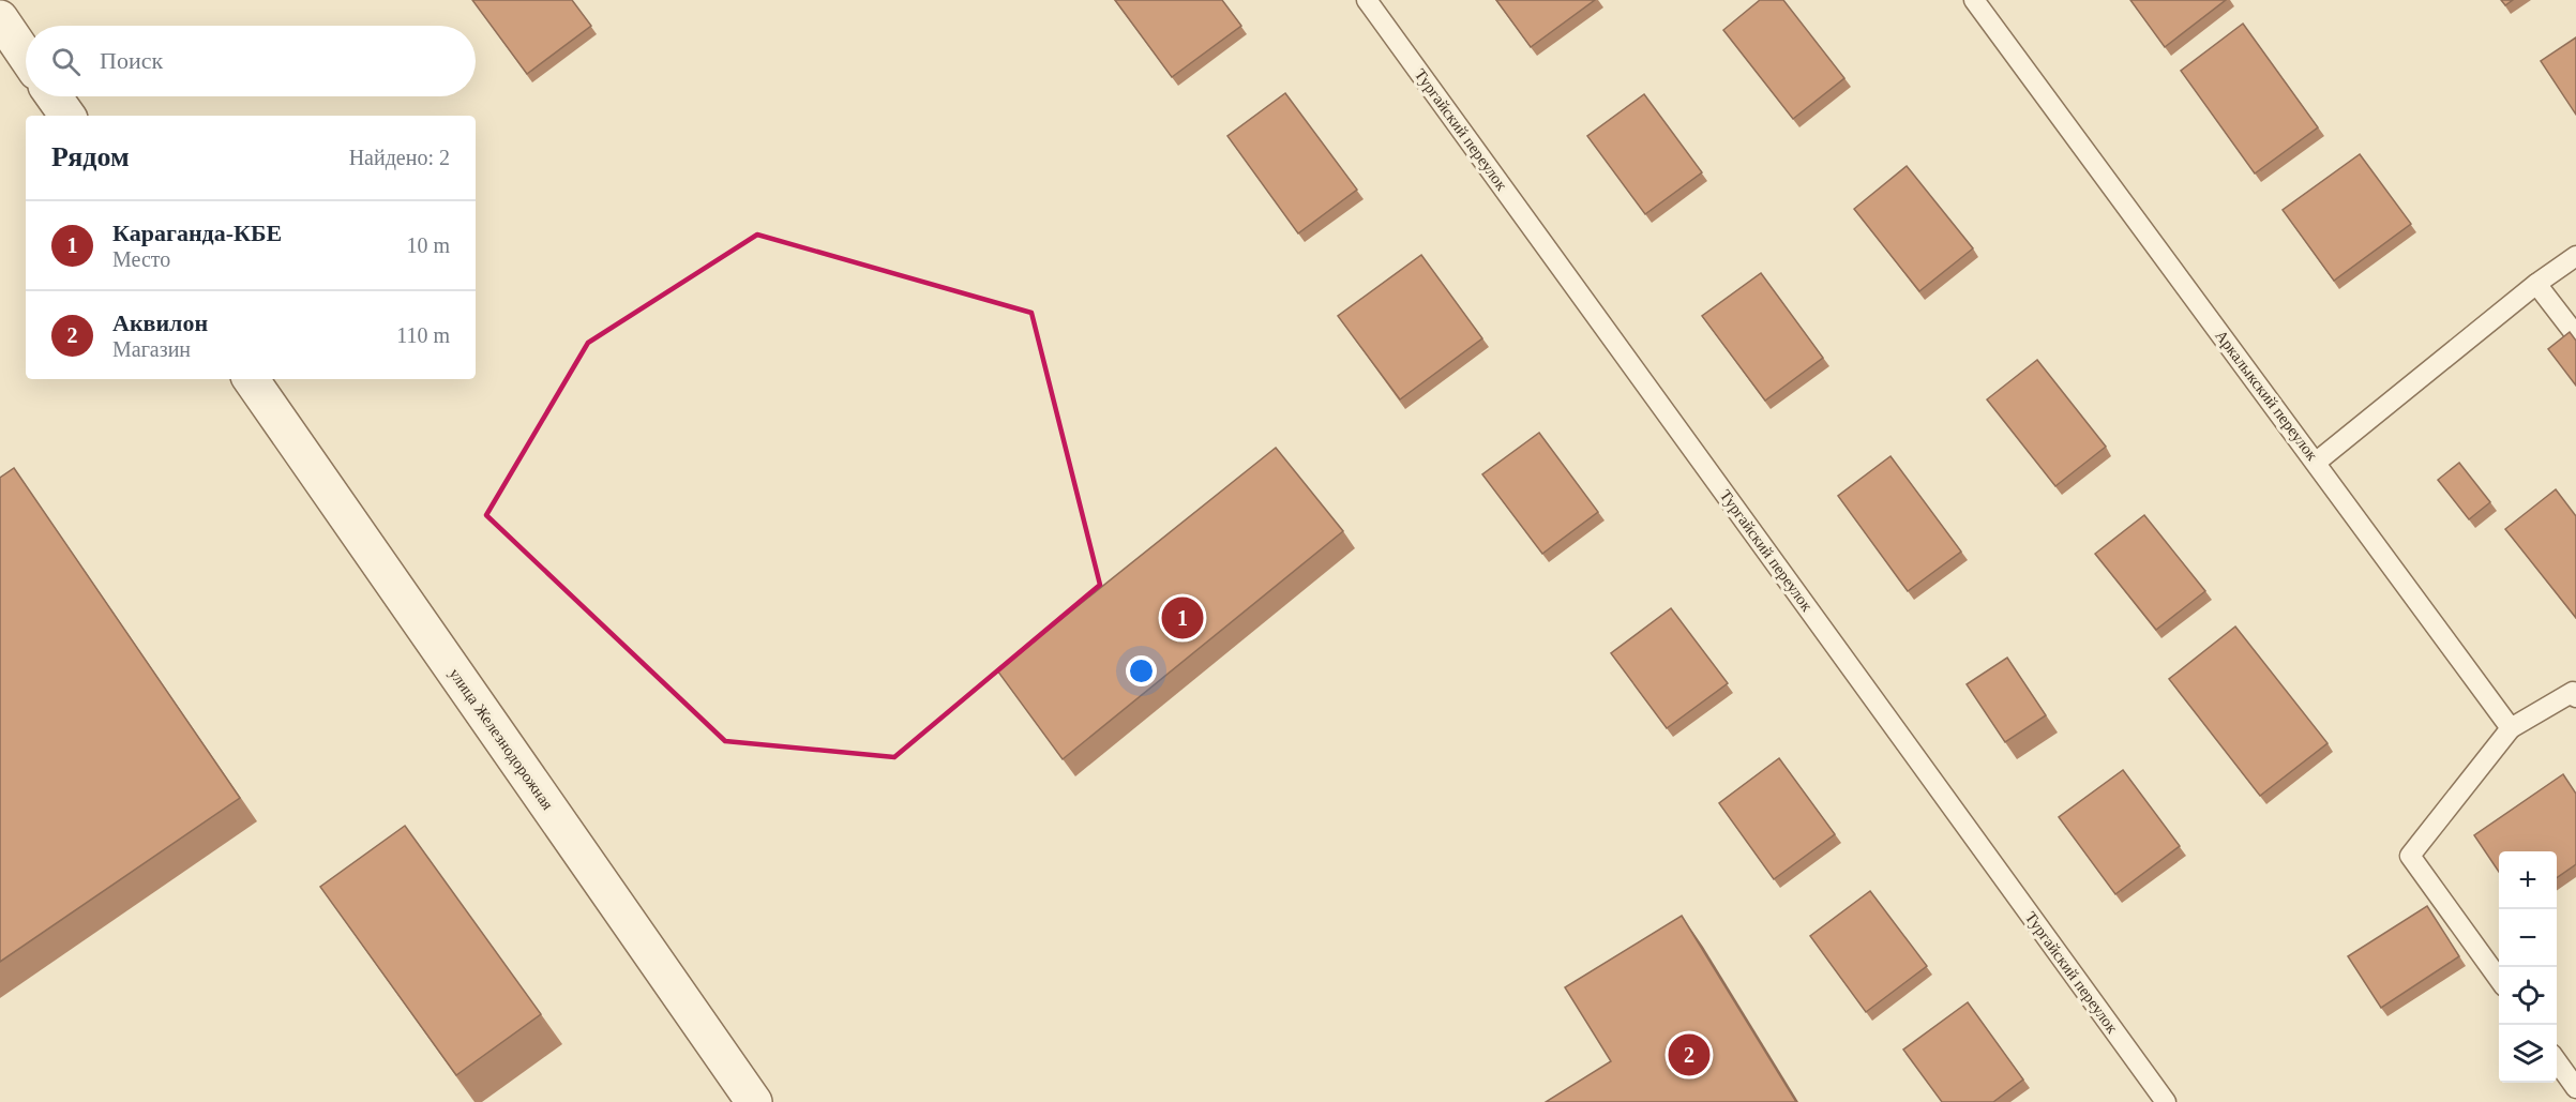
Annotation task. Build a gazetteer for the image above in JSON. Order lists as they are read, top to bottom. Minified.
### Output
{"streets":{"street":["улица Железнодорожная"],"lane":["Тургайский переулок","Аркалыкский переулок"]},"page":{"search":"Поиск","heading":["Рядом","Найдено: 2"],"list":[{"mark":"1","name":"Караганда-КБЕ","note":"Место","value":"10 m"},{"mark":"2","name":"Аквилон","note":"Магазин","value":"110 m"}],"pins":["1","2"],"map_buttons":["+","−"]}}
